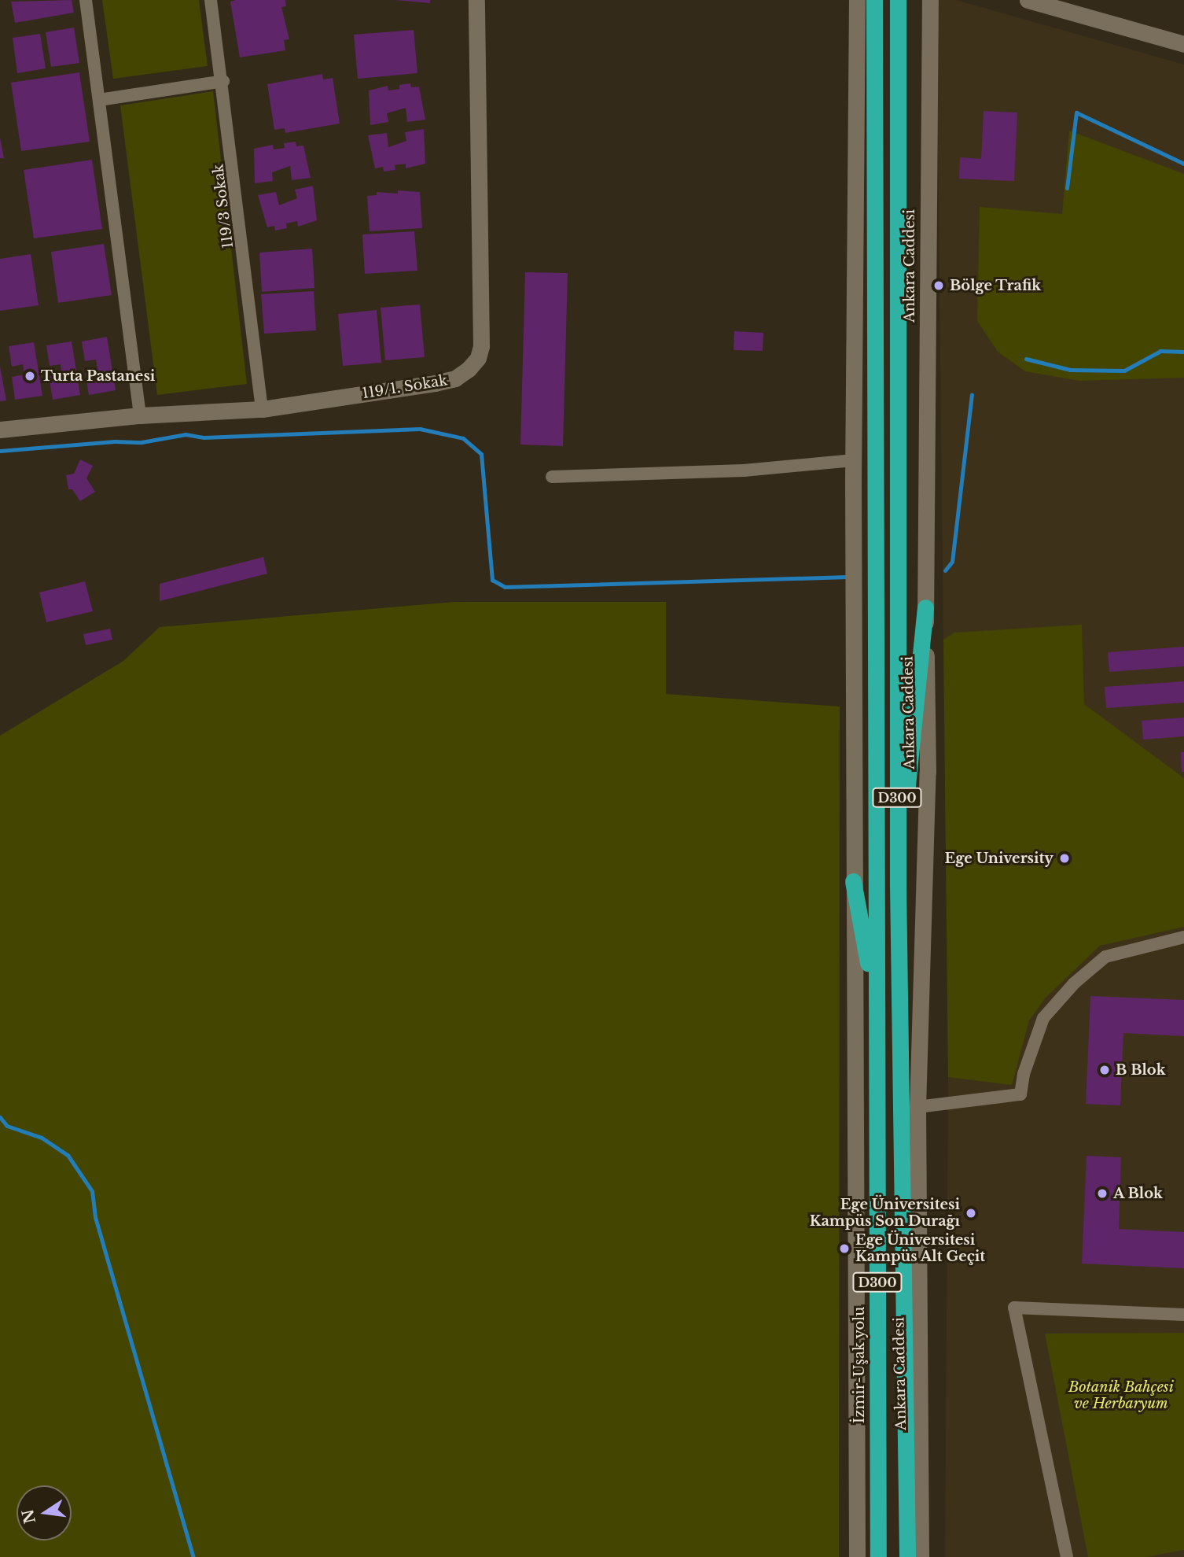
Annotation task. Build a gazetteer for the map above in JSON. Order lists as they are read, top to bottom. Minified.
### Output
{"streets":{"highway":["Ankara Caddesi","D300","İzmir-Uşak yolu"],"main road":["119/1. Sokak"],"street":["119/3 Sokak"]},"crossings":[["119/3 Sokak","119/1. Sokak"],["D300","İzmir-Uşak yolu"]],"parks":["Botanik Bahçesi ve Herbaryum"],"places":["Bölge Trafik","Turta Pastanesi","Ege University","B Blok","A Blok","Ege Üniversitesi Kampüs Son Durağı","Ege Üniversitesi Kampüs Alt Geçit"],"north":"left"}
